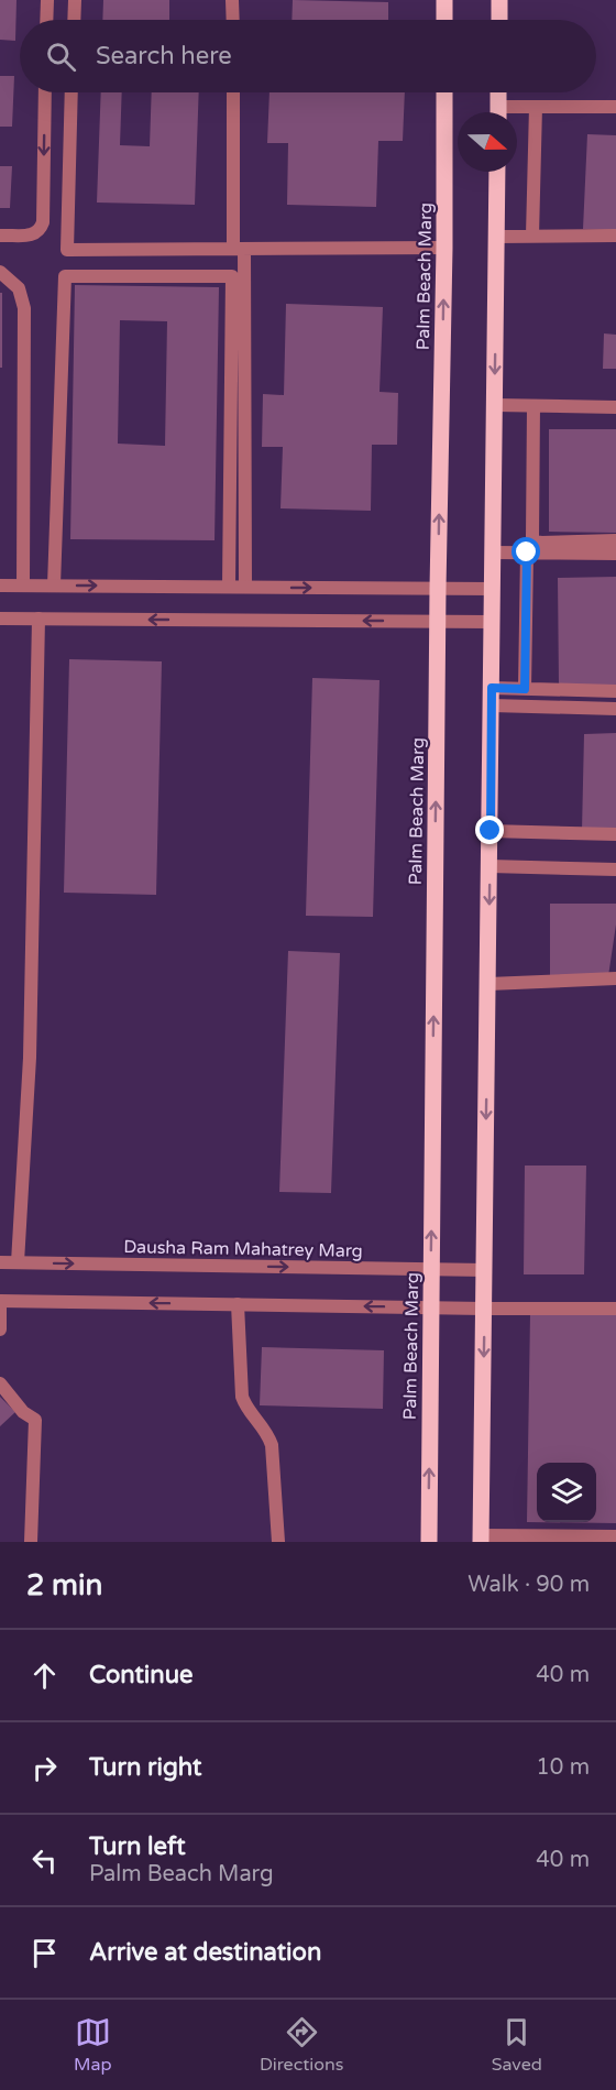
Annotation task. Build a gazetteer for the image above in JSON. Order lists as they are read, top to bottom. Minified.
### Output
{"streets":{"main road":["Palm Beach Marg"],"street":["Dausha Ram Mahatrey Marg"]},"crossings":[["Palm Beach Marg","Dausha Ram Mahatrey Marg"]],"north":"right","page":{"search":"Search here","heading":["2 min","Walk · 90 m"],"list":[["Continue","40 m"],["Turn right","10 m"],["Turn left","Palm Beach Marg","40 m"],"Arrive at destination"],"nav":["Map","Directions","Saved"]}}
